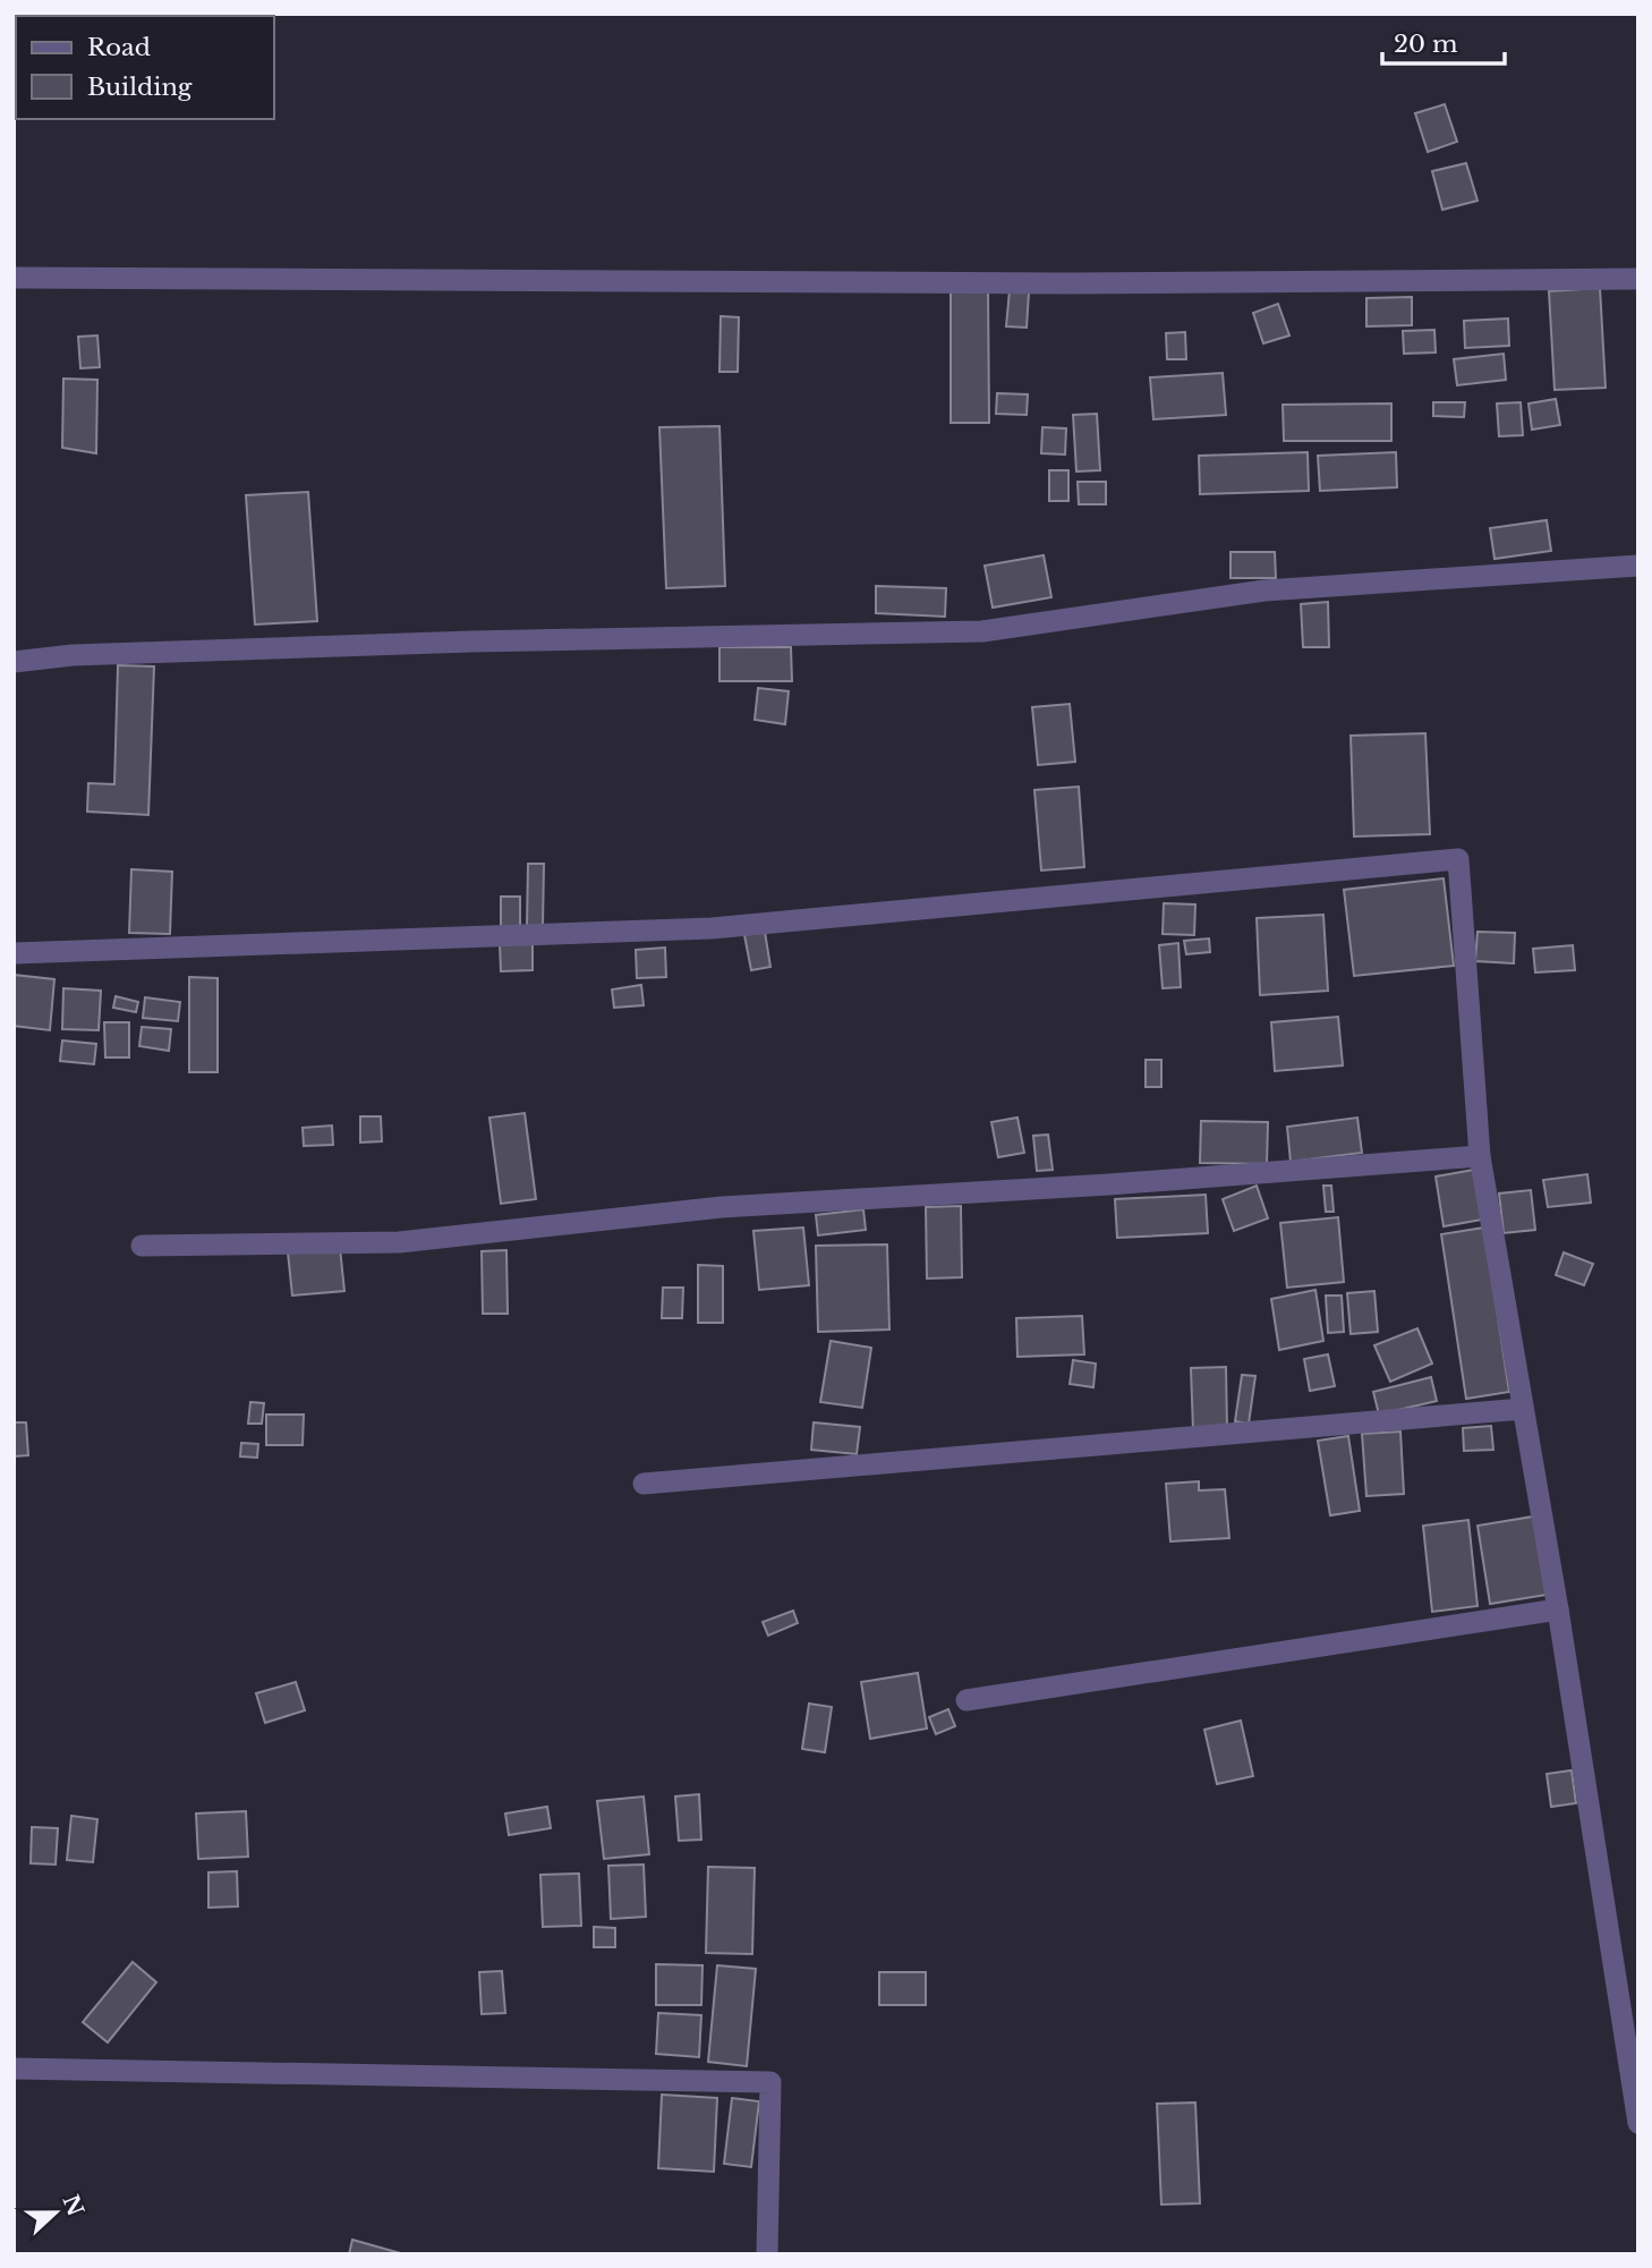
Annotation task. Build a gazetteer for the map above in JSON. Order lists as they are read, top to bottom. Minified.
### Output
{"legend":["Road","Building"],"scale_bar":"20 m","north":"right"}
